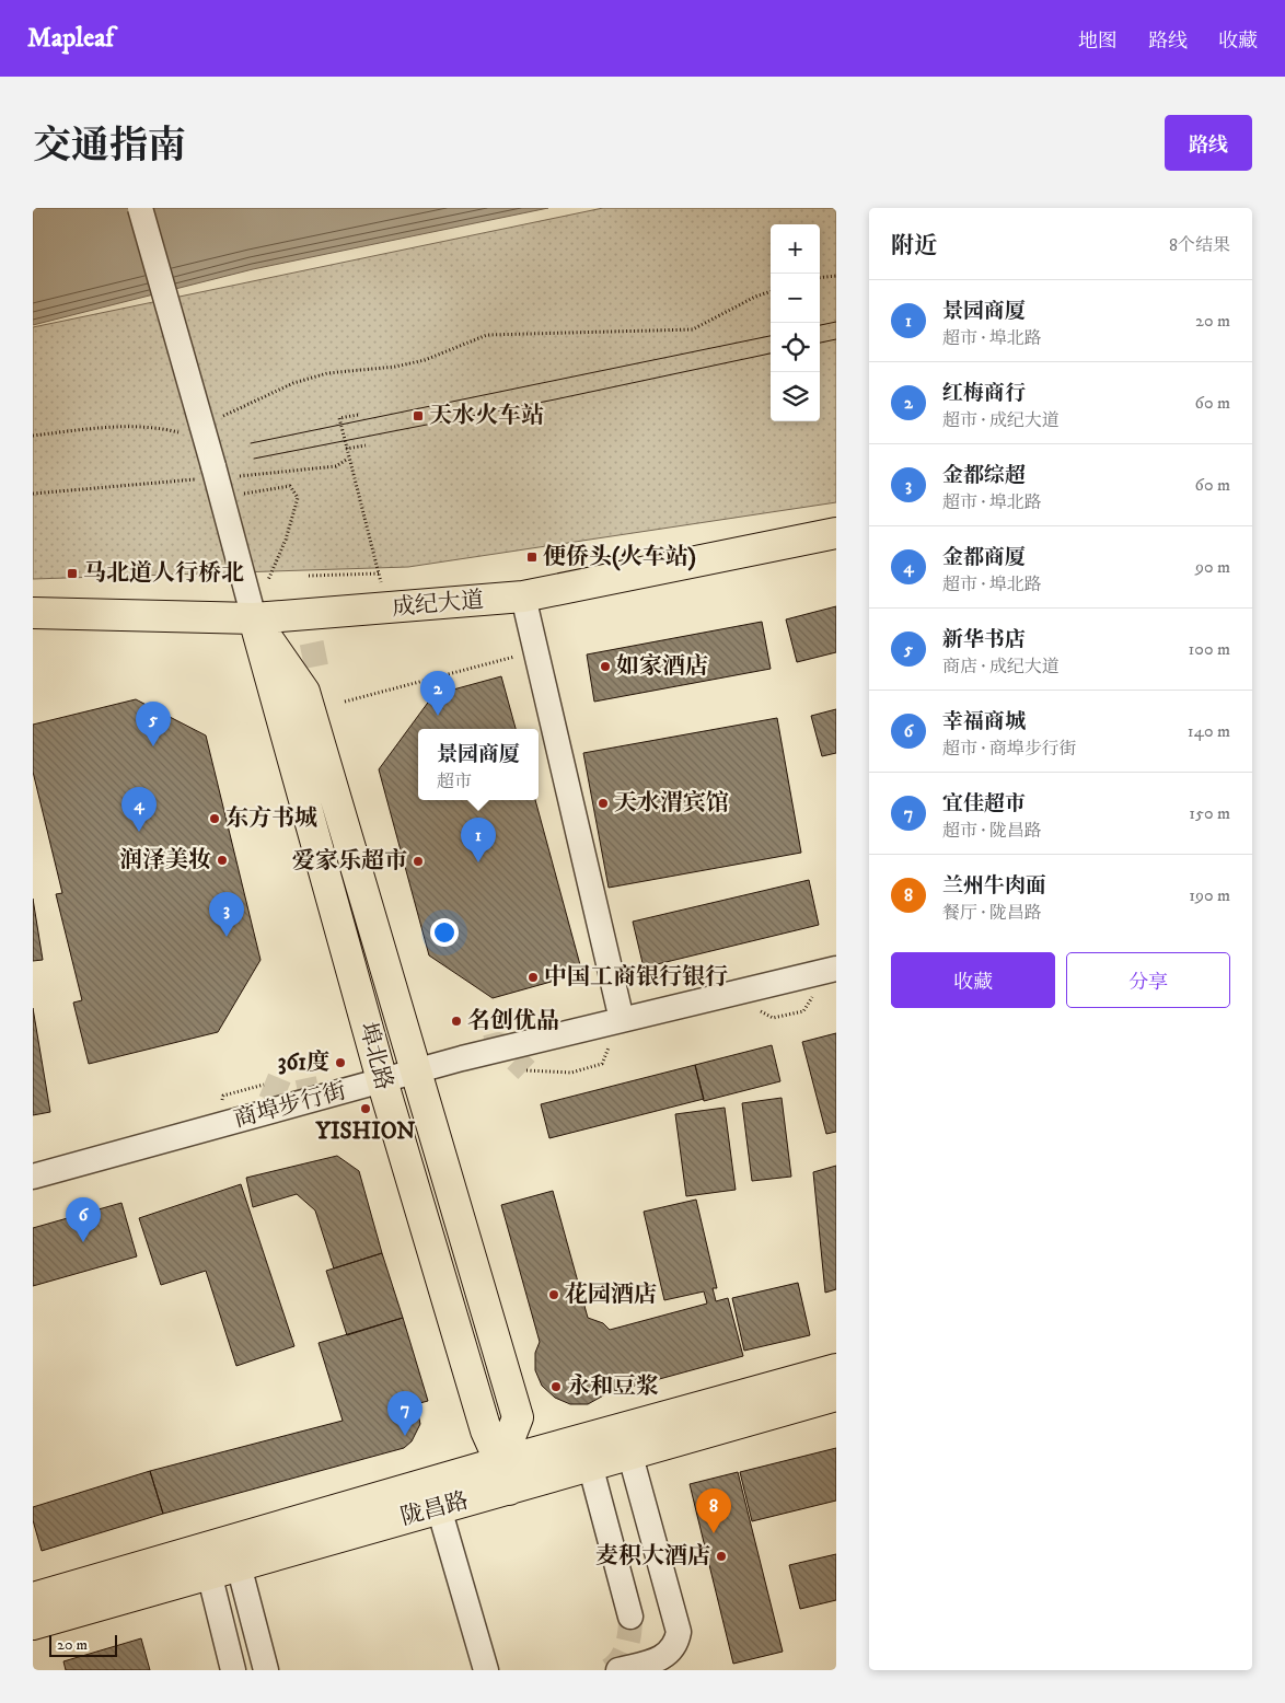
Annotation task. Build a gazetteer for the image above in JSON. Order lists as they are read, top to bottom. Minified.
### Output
{"streets":{"main road":["成纪大道","埠北路","陇昌路"],"street":["商埠步行街"]},"crossings":[["成纪大道","埠北路"],["埠北路","商埠步行街"],["埠北路","陇昌路"]],"places":{"transit":["天水火车站","便侨头(火车站)","马北道人行桥北"],"other":["如家酒店","天水渭宾馆","东方书城","润泽美妆","爱家乐超市","中国工商银行银行","名创优品","361度","YISHION","花园酒店","永和豆浆","麦积大酒店"]},"scale_bar":"20 m","page":{"header":"Mapleaf","nav":["地图","路线","收藏"],"title":"交通指南","buttons":["路线",["收藏","分享"]],"heading":["附近","8个结果"],"map_buttons":["+","−"],"list":[{"mark":"1","name":"景园商厦","note":"超市 · 埠北路","value":"20 m"},{"mark":"2","name":"红梅商行","note":"超市 · 成纪大道","value":"60 m"},{"mark":"3","name":"金都综超","note":"超市 · 埠北路","value":"60 m"},{"mark":"4","name":"金都商厦","note":"超市 · 埠北路","value":"90 m"},{"mark":"5","name":"新华书店","note":"商店 · 成纪大道","value":"100 m"},{"mark":"6","name":"幸福商城","note":"超市 · 商埠步行街","value":"140 m"},{"mark":"7","name":"宜佳超市","note":"超市 · 陇昌路","value":"150 m"},{"mark":"8","name":"兰州牛肉面","note":"餐厅 · 陇昌路","value":"190 m"}],"pins":["2","5","4","1","3","6","7","8"],"popup":["景园商厦","超市"],"scale":"20 m"}}
